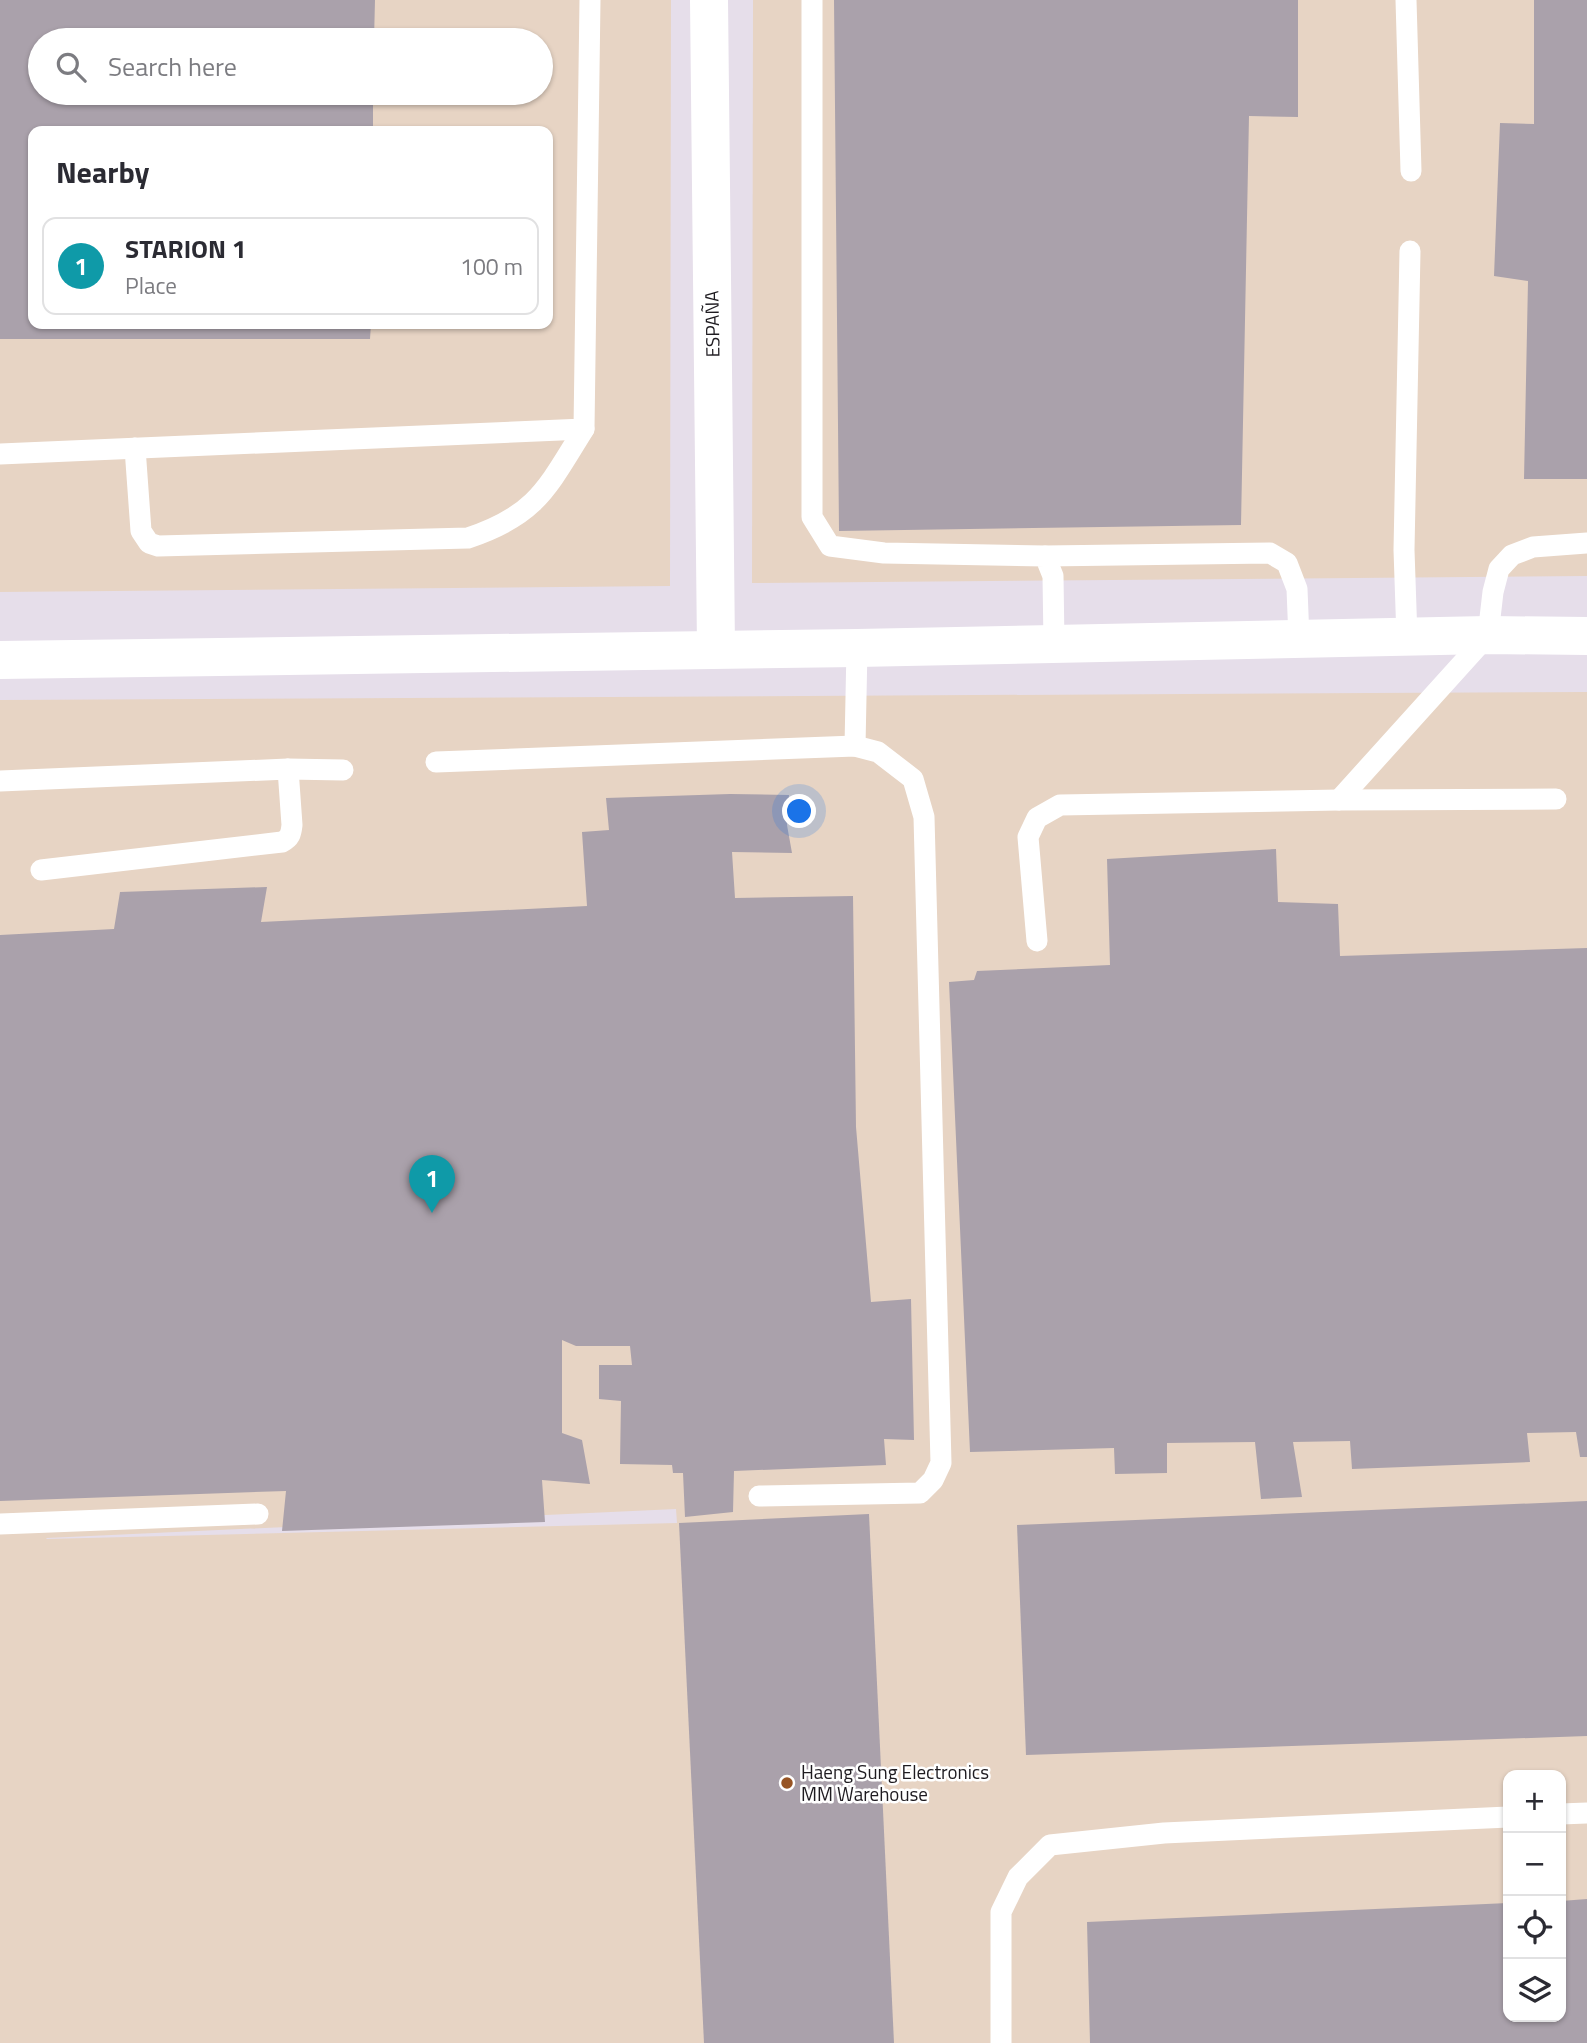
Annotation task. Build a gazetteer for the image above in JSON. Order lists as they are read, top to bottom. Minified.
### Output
{"streets":{"main road":["ESPAÑA"]},"places":["Haeng Sung Electronics MM Warehouse"],"page":{"search":"Search here","heading":"Nearby","list":[{"mark":"1","name":"STARION 1","note":"Place","value":"100 m"}],"pins":"1","map_buttons":["+","−"]}}
